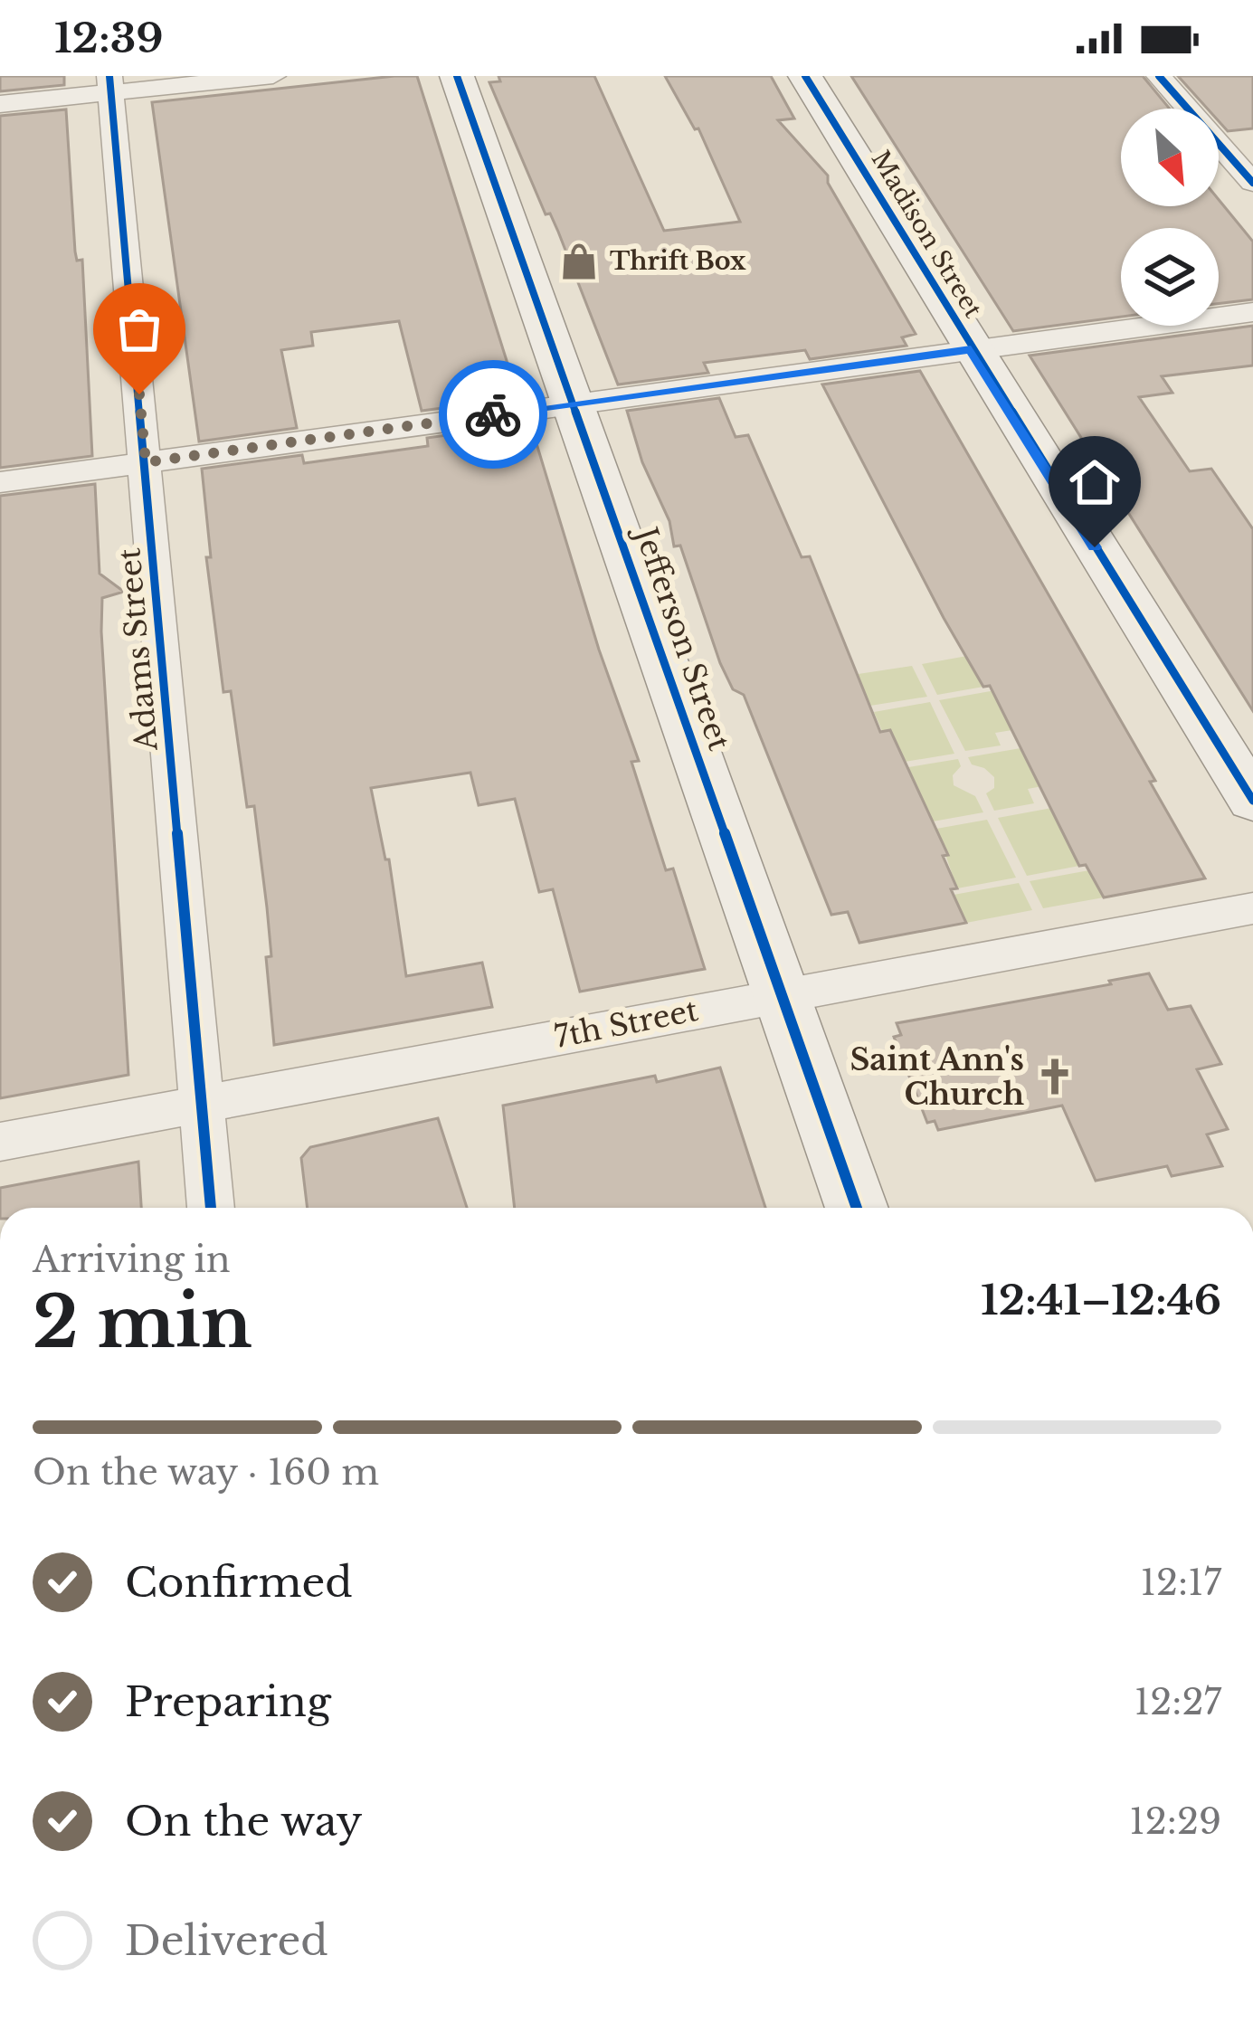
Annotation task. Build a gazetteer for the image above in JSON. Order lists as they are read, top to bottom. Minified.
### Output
{"streets":{"street":["Madison Street","Jefferson Street","Adams Street","7th Street"]},"crossings":[["Jefferson Street","7th Street"],["Adams Street","7th Street"]],"places":{"shop":["Thrift Box"],"church":["Saint Ann's Church"]},"north":"bottom right","page":{"status":"12:39","heading":["2 min","Arriving in","12:41–12:46"],"bar":"On the way · 160 m","list":[["Confirmed","12:17"],["Preparing","12:27"],["On the way","12:29"],"Delivered"]}}
